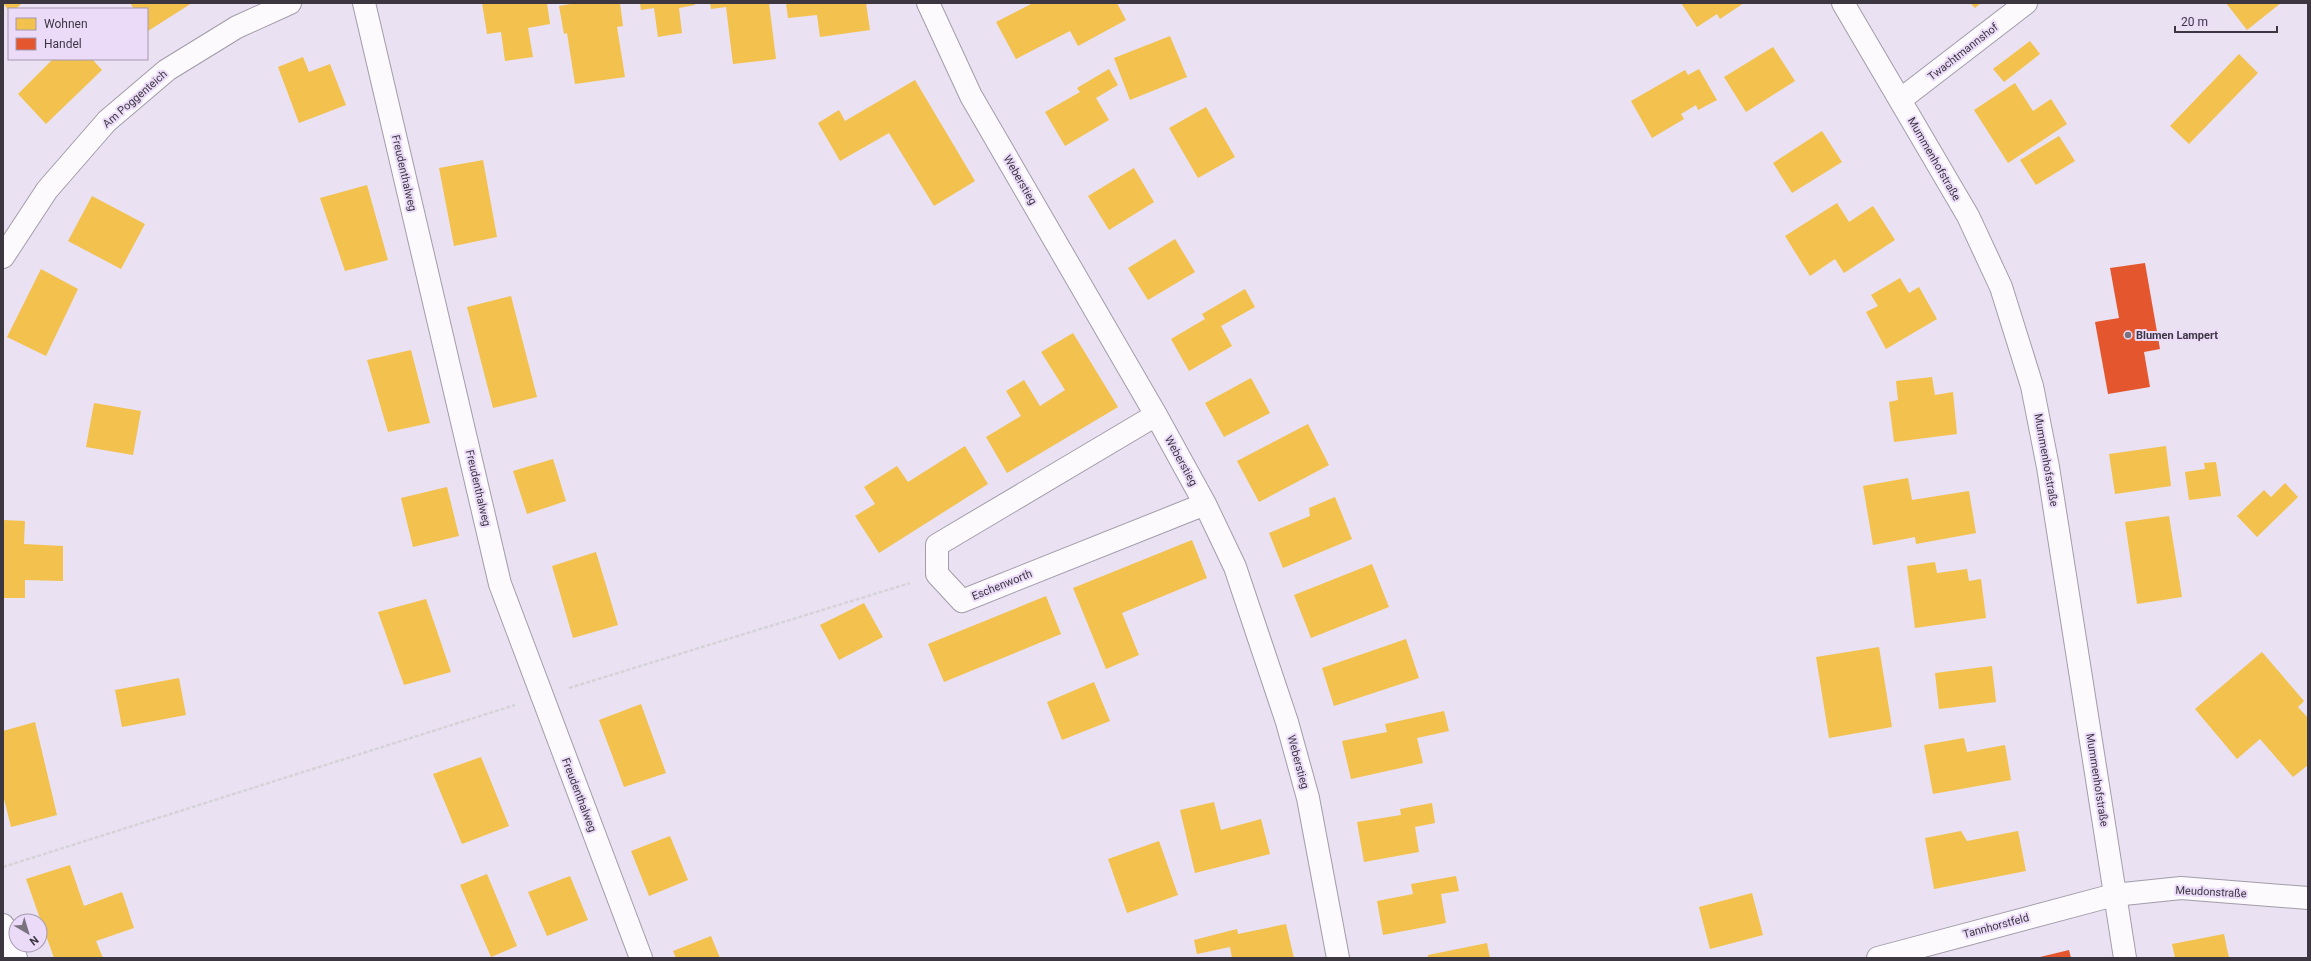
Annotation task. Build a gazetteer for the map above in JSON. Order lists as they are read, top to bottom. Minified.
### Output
{"streets":{"street":["Twachtmannshof","Am Poggenteich","Mummenhofstraße","Freudenthalweg","Weberstieg","Eschenworth","Meudonstraße","Tannhorstfeld"]},"crossings":[["Twachtmannshof","Mummenhofstraße"],["Mummenhofstraße","Meudonstraße"],["Mummenhofstraße","Tannhorstfeld"],["Weberstieg","Eschenworth"],["Meudonstraße","Tannhorstfeld"]],"places":["Blumen Lampert"],"legend":["Wohnen","Handel"],"scale_bar":"20 m","north":"bottom right"}
